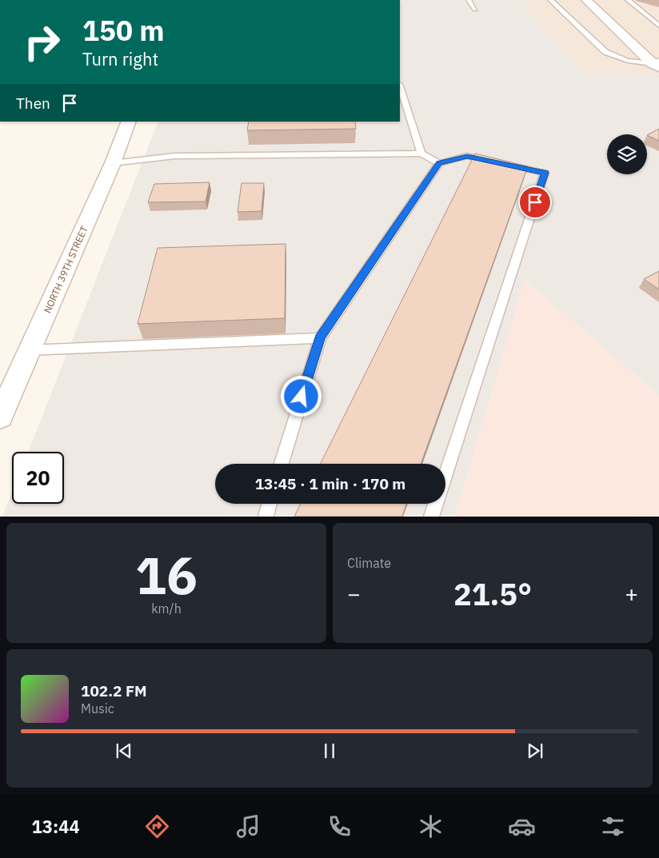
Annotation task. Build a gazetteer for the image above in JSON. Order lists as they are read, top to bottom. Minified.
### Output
{"streets":{"street":["NORTH 39TH STREET"]},"page":{"turn":["150 m","Turn right"],"then":"Then","limit":"20","trip":"13:45 · 1 min · 170 m","tile":[["16","km/h"],"Climate"],"heat":["−","21.5°","+"],"song":["102.2 FM","Music"],"tabs":"13:44"}}
